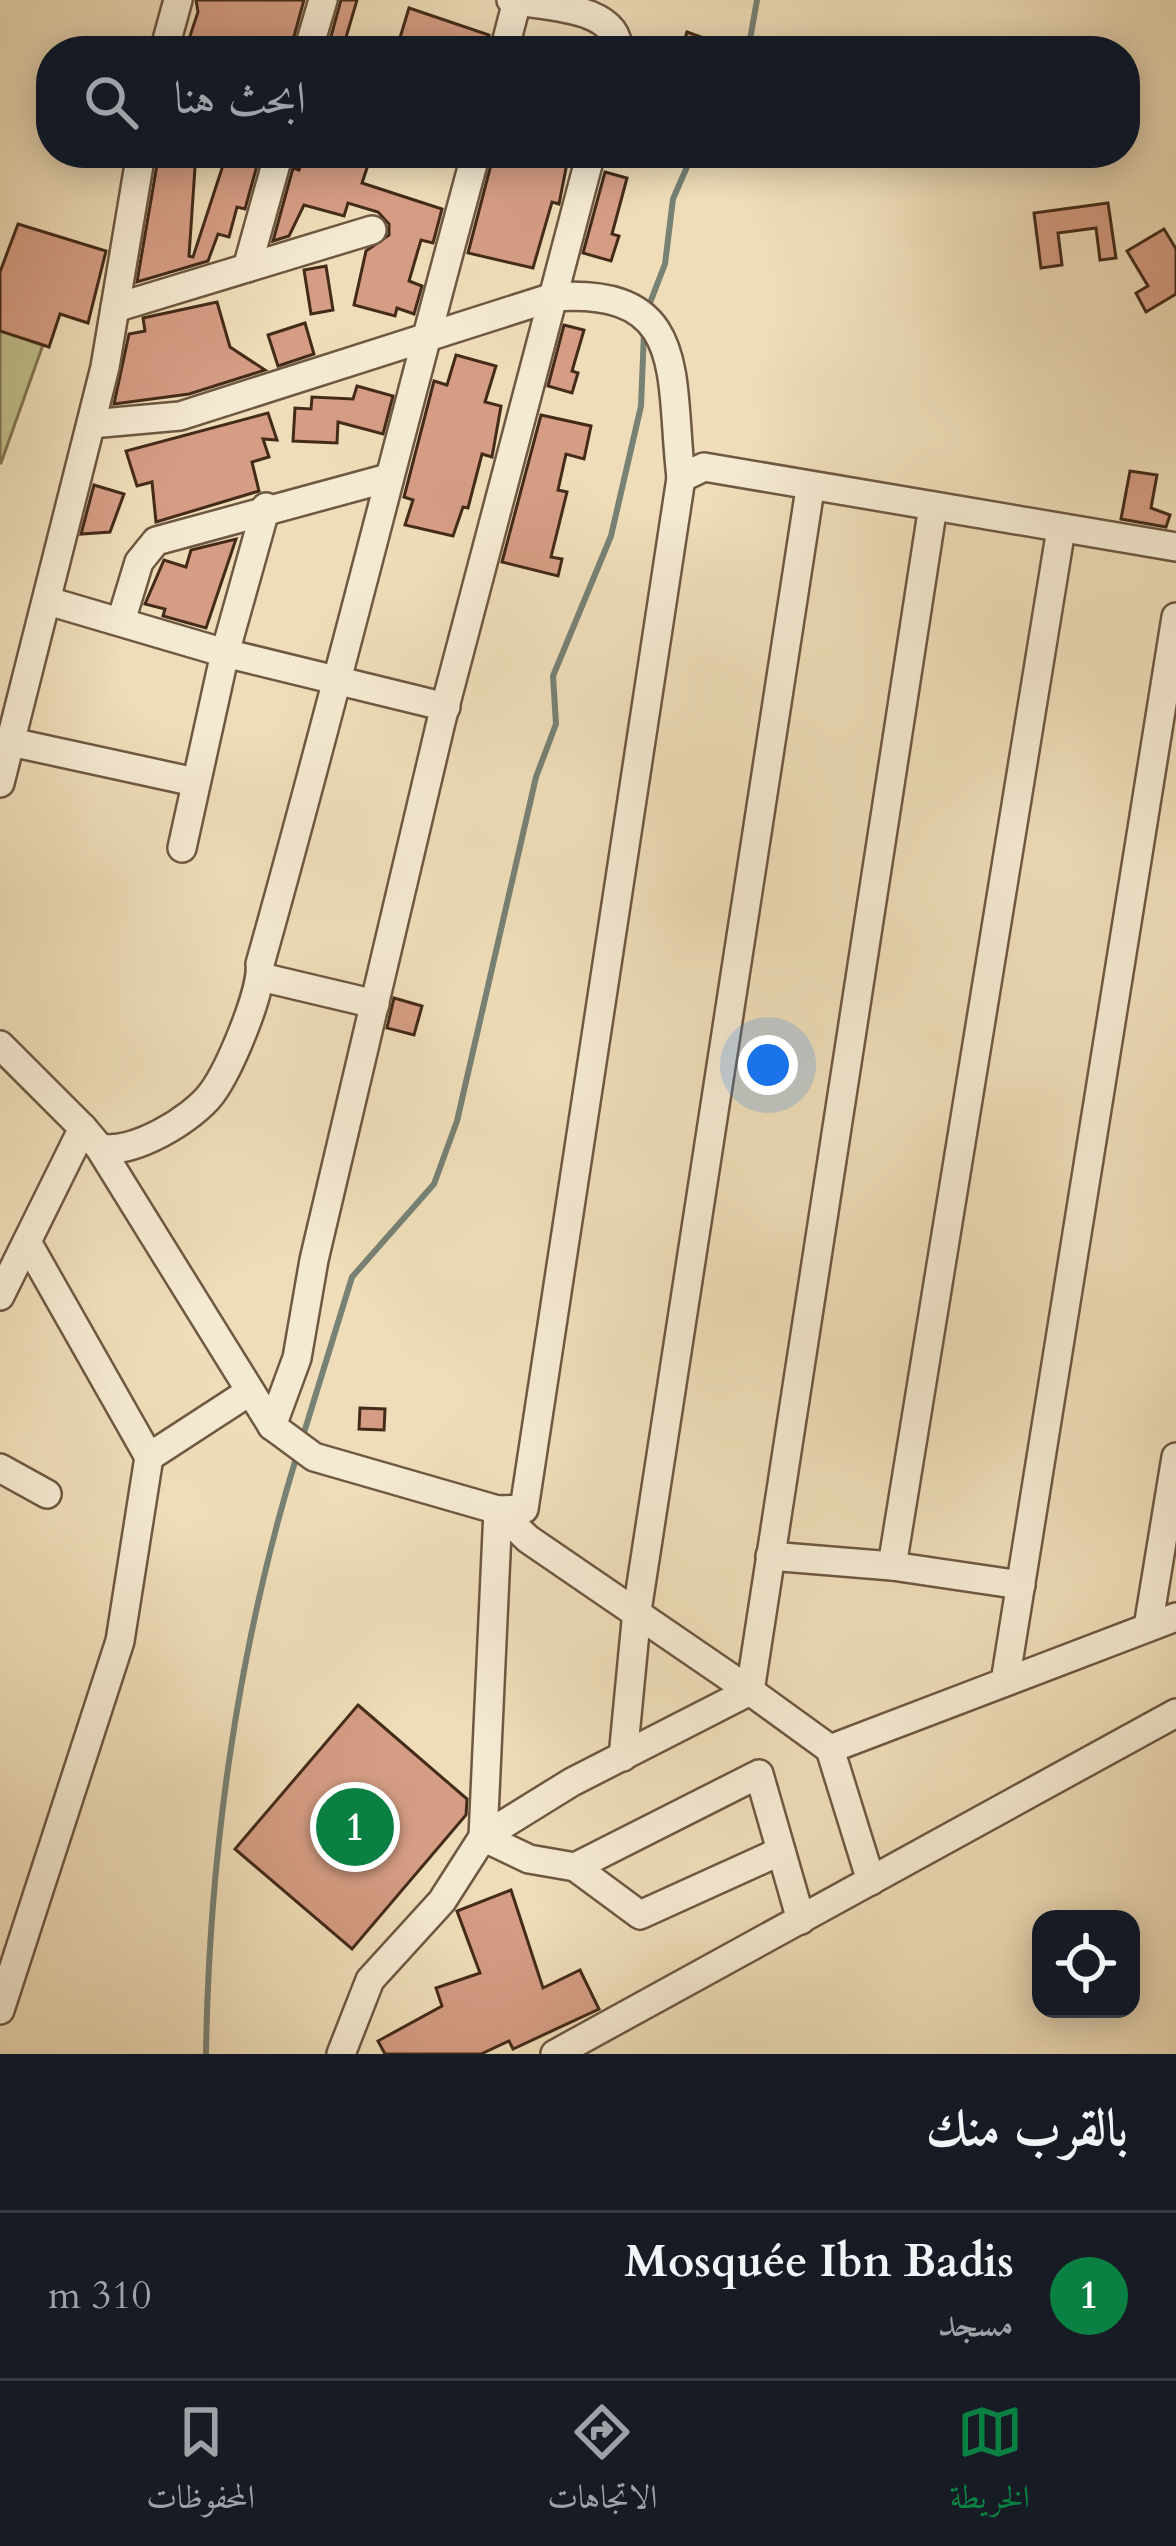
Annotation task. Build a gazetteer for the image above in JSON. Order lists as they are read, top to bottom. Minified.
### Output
{"page":{"search":"ابحث هنا","pins":"1","heading":"بالقرب منك","list":[{"mark":"1","name":"Mosquée Ibn Badis","note":"مسجد","value":"310 m"}],"nav":["الخريطة","الاتجاهات","المحفوظات"]}}
